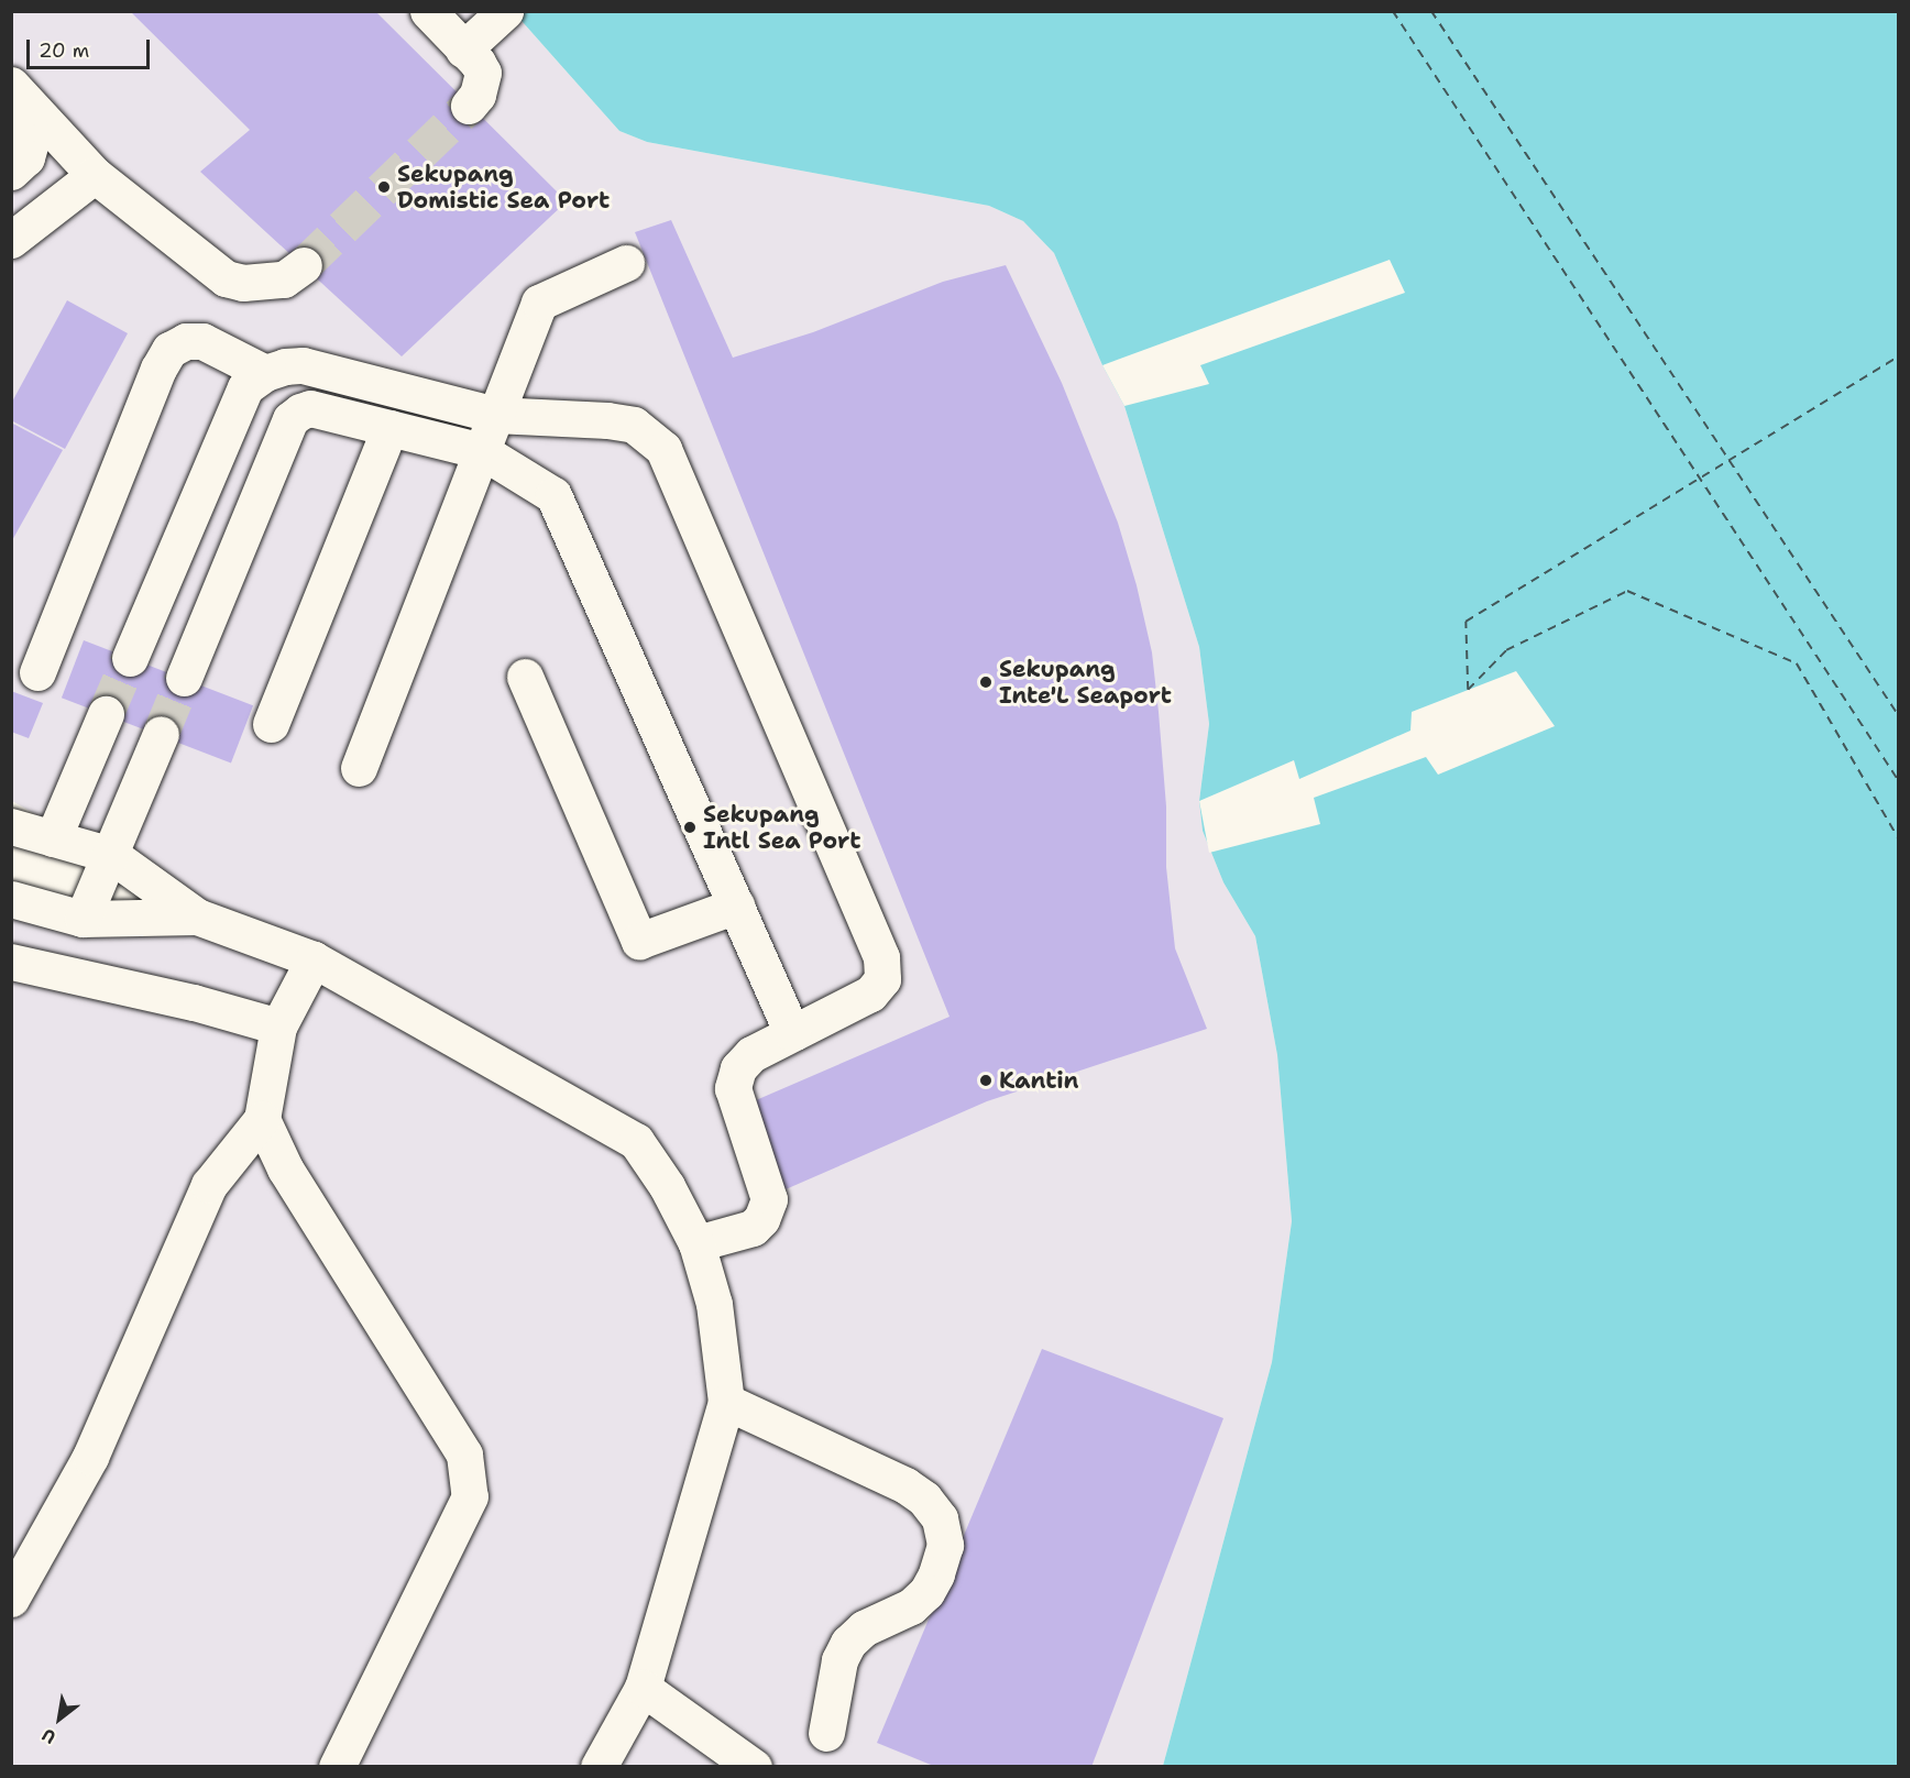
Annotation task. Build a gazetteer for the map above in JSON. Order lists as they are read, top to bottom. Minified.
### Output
{"places":["Sekupang Domistic Sea Port","Sekupang Inte'L Seaport","Sekupang Intl Sea Port","Kantin"],"scale_bar":"20 m","north":"bottom left"}
